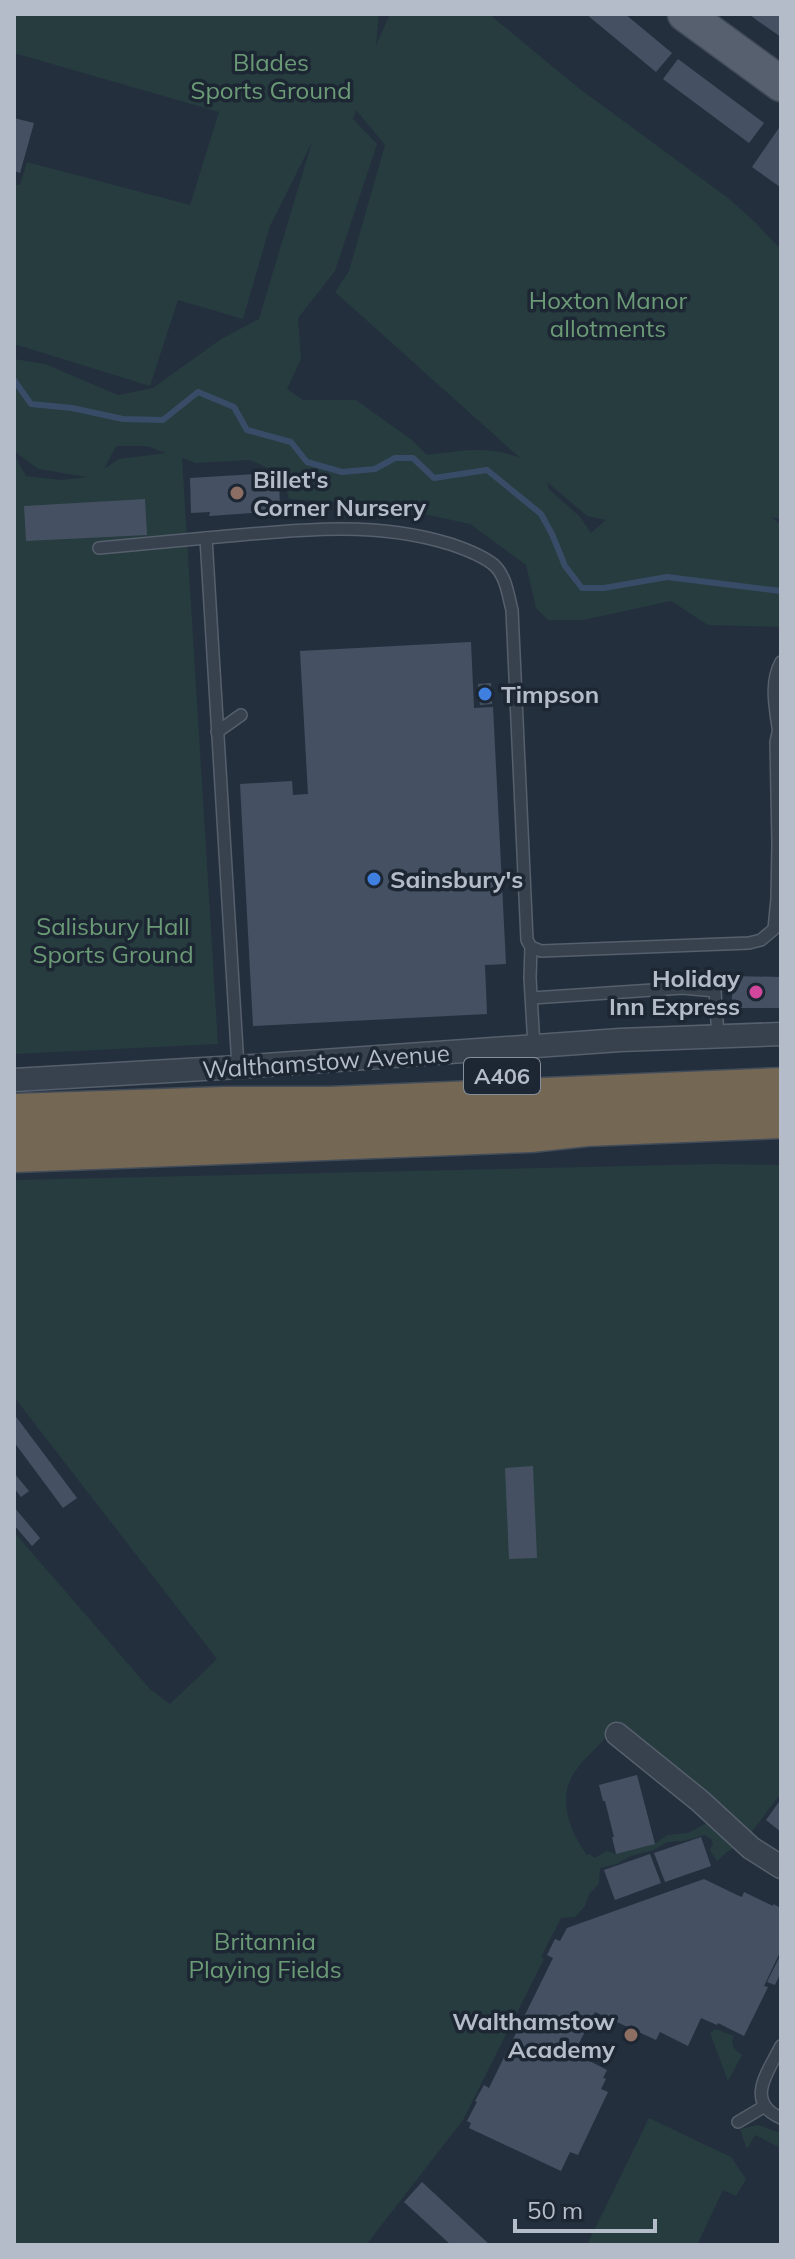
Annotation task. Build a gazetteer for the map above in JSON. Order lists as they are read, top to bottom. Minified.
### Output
{"streets":{"highway":["Walthamstow Avenue","A406"]},"crossings":[["Walthamstow Avenue","A406"]],"parks":["Blades Sports Ground","Hoxton Manor allotments","Salisbury Hall Sports Ground","Britannia Playing Fields"],"places":["Billet's Corner Nursery","Timpson","Sainsbury's","Holiday Inn Express","Walthamstow Academy"],"scale_bar":"50 m"}
